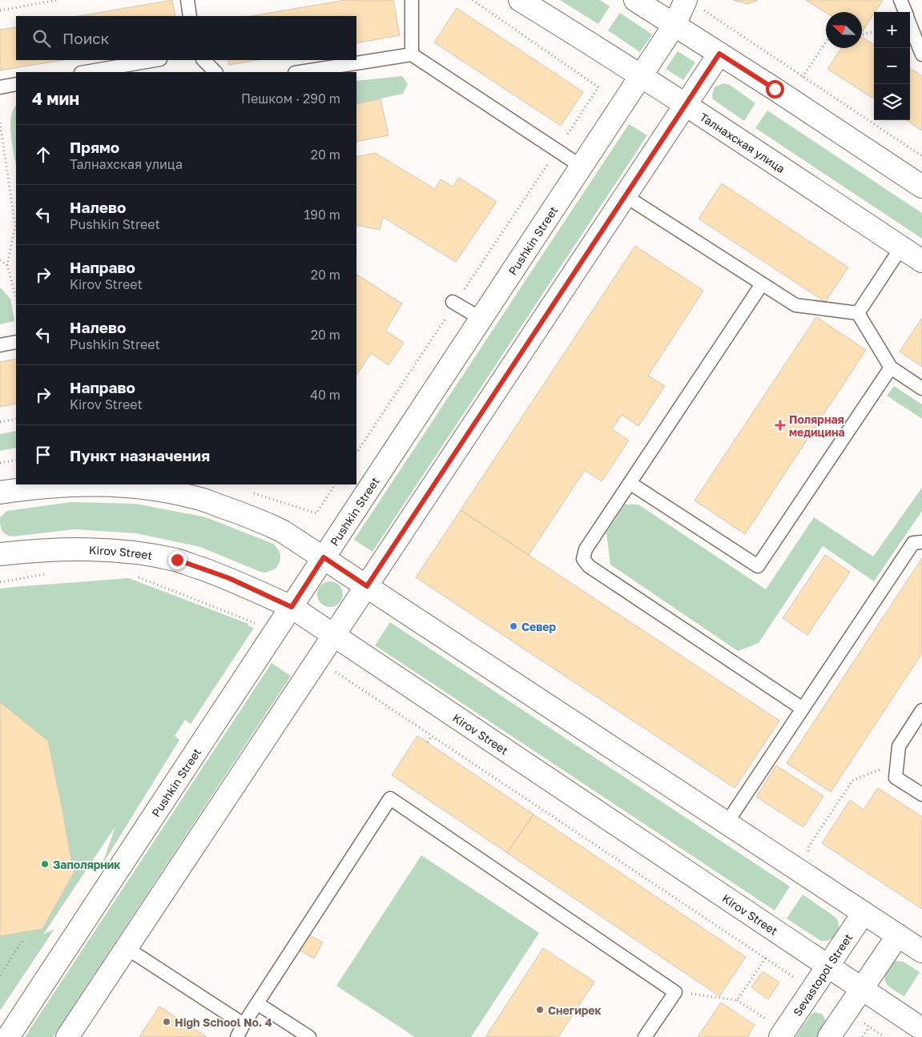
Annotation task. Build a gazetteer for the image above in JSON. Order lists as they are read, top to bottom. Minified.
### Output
{"streets":{"street":["Талнахская улица","Pushkin Street","Kirov Street","Sevastopol Street"]},"crossings":[["Талнахская улица","Pushkin Street"],["Pushkin Street","Kirov Street"],["Kirov Street","Sevastopol Street"]],"places":{"health":["Полярная медицина"],"other":["Север","Заполярник","Снегирек","High School No. 4"]},"north":"top left","page":{"map_buttons":["+","−"],"search":"Поиск","heading":["4 мин","Пешком · 290 m"],"list":[["Прямо","Талнахская улица","20 m"],["Налево","Pushkin Street","190 m"],["Направо","Kirov Street","20 m"],["Налево","Pushkin Street","20 m"],["Направо","Kirov Street","40 m"],"Пункт назначения"]}}
